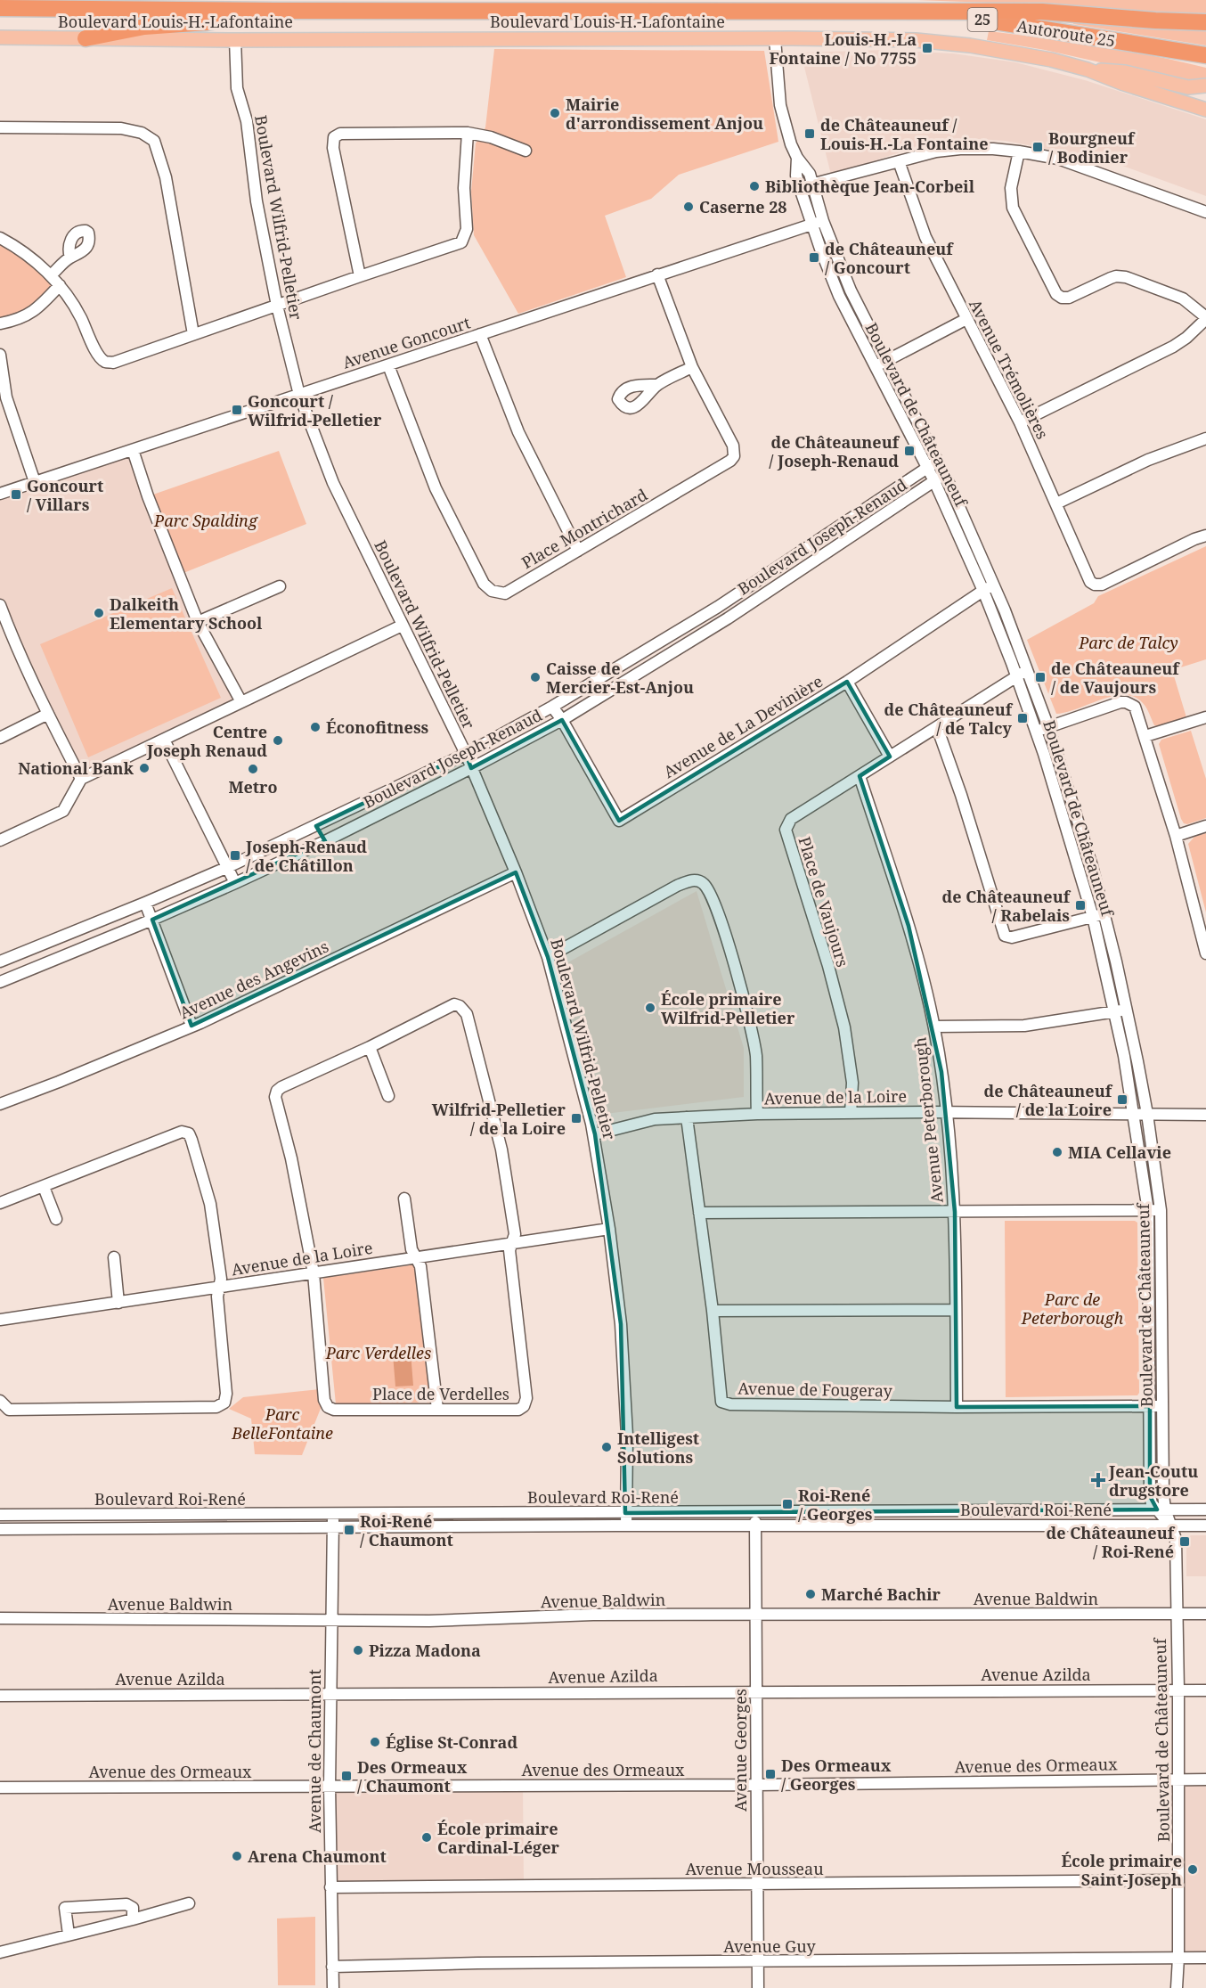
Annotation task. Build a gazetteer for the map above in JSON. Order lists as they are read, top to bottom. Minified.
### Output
{"streets":{"highway":["25","Autoroute 25"],"main road":["Boulevard Louis-H.-Lafontaine"],"street":["Boulevard Wilfrid-Pelletier","Avenue Goncourt","Avenue Trémolières","Boulevard de Châteauneuf","Place Montrichard","Boulevard Joseph-Renaud","Avenue de La Devinière","Place de Vaujours","Avenue des Angevins","Avenue de la Loire","Avenue Peterborough","Avenue de Fougeray","Place de Verdelles","Boulevard Roi-René","Avenue Baldwin","Avenue Azilda","Avenue Georges","Avenue de Chaumont","Avenue des Ormeaux","Avenue Mousseau","Avenue Guy"]},"crossings":[["25","Autoroute 25"],["Boulevard Louis-H.-Lafontaine","Boulevard Wilfrid-Pelletier"],["Boulevard Louis-H.-Lafontaine","Boulevard de Châteauneuf"],["Boulevard Wilfrid-Pelletier","Avenue Goncourt"],["Boulevard Wilfrid-Pelletier","Boulevard Joseph-Renaud"],["Boulevard Wilfrid-Pelletier","Avenue des Angevins"],["Boulevard Wilfrid-Pelletier","Avenue de la Loire"],["Boulevard Wilfrid-Pelletier","Boulevard Roi-René"],["Avenue Goncourt","Boulevard de Châteauneuf"],["Avenue Goncourt","Place Montrichard"],["Boulevard de Châteauneuf","Boulevard Joseph-Renaud"],["Boulevard de Châteauneuf","Avenue de La Devinière"],["Boulevard de Châteauneuf","Place de Vaujours"],["Boulevard de Châteauneuf","Avenue de la Loire"],["Boulevard de Châteauneuf","Avenue de Fougeray"],["Boulevard de Châteauneuf","Boulevard Roi-René"],["Boulevard de Châteauneuf","Avenue Baldwin"],["Boulevard de Châteauneuf","Avenue Azilda"],["Boulevard de Châteauneuf","Avenue des Ormeaux"],["Boulevard de Châteauneuf","Avenue Mousseau"],["Boulevard de Châteauneuf","Avenue Guy"],["Boulevard Joseph-Renaud","Avenue de La Devinière"],["Place de Vaujours","Avenue de la Loire"],["Place de Vaujours","Avenue Peterborough"],["Avenue de la Loire","Avenue Peterborough"],["Avenue de la Loire","Avenue de Fougeray"],["Avenue de la Loire","Place de Verdelles"],["Avenue Peterborough","Avenue de Fougeray"],["Boulevard Roi-René","Avenue Georges"],["Boulevard Roi-René","Avenue de Chaumont"],["Avenue Baldwin","Avenue Georges"],["Avenue Baldwin","Avenue de Chaumont"],["Avenue Azilda","Avenue Georges"],["Avenue Azilda","Avenue de Chaumont"],["Avenue Georges","Avenue des Ormeaux"],["Avenue Georges","Avenue Mousseau"],["Avenue Georges","Avenue Guy"],["Avenue de Chaumont","Avenue des Ormeaux"],["Avenue de Chaumont","Avenue Mousseau"],["Avenue de Chaumont","Avenue Guy"]],"parks":["Parc Spalding","Parc de Talcy","Parc de Peterborough","Parc Verdelles","Parc BelleFontaine"],"places":{"transit":["Louis-H.-La Fontaine / No 7755","de Châteauneuf / Louis-H.-La Fontaine","Bourgneuf / Bodinier","de Châteauneuf / Goncourt","Goncourt / Wilfrid-Pelletier","de Châteauneuf / Joseph-Renaud","Goncourt / Villars","de Châteauneuf / de Vaujours","de Châteauneuf / de Talcy","Joseph-Renaud / de Châtillon","de Châteauneuf / Rabelais","de Châteauneuf / de la Loire","Wilfrid-Pelletier / de la Loire","Roi-René / Georges","Roi-René / Chaumont","de Châteauneuf / Roi-René","Des Ormeaux / Georges","Des Ormeaux / Chaumont"],"other":["Mairie d'arrondissement Anjou","Bibliothèque Jean-Corbeil","Caserne 28","Dalkeith Elementary School","Caisse de Mercier-Est-Anjou","Éconofitness","Centre Joseph Renaud","National Bank","Metro","École primaire Wilfrid-Pelletier","MIA Cellavie","Intelligest Solutions","Marché Bachir","Pizza Madona","Église St-Conrad","École primaire Cardinal-Léger","Arena Chaumont","École primaire Saint-Joseph"],"health":["Jean-Coutu drugstore"]}}
